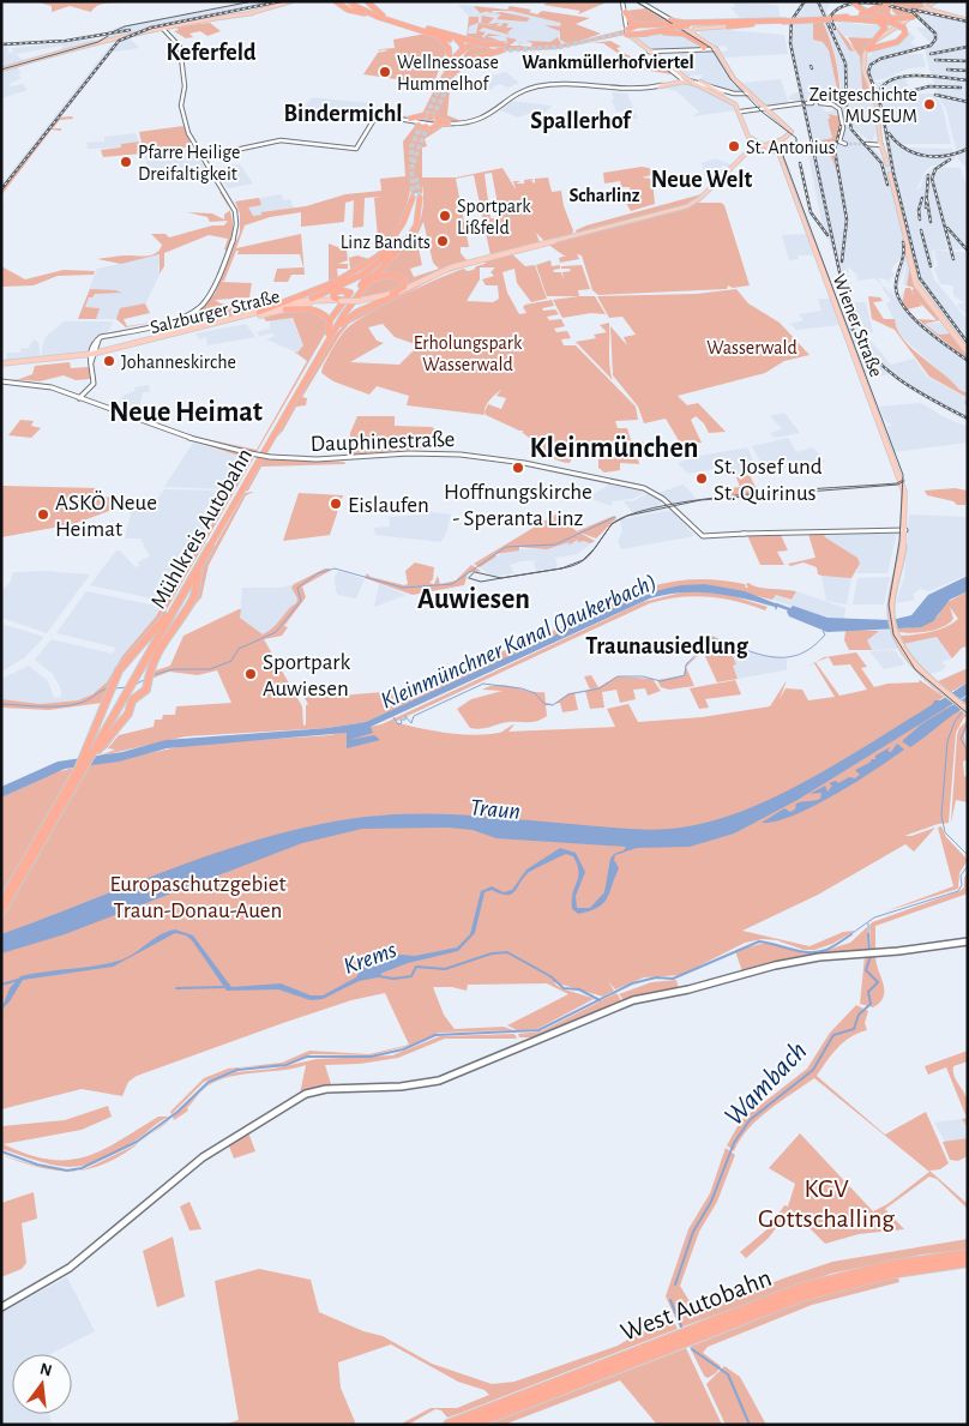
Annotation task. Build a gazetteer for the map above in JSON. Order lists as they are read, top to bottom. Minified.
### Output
{"streets":{"highway":["Mühlkreis Autobahn","West Autobahn"],"main road":["Salzburger Straße","Wiener Straße","Dauphinestraße"]},"crossings":[["Wiener Straße","Dauphinestraße"]],"districts":["Keferfeld","Wankmüllerhofviertel","Bindermichl","Spallerhof","Neue Welt","Scharlinz","Neue Heimat","Kleinmünchen","Auwiesen","Traunausiedlung"],"water":["Kleinmünchner Kanal (Jaukerbach)","Traun","Krems","Wambach"],"parks":["Erholungspark Wasserwald","Wasserwald","Europaschutzgebiet Traun-Donau-Auen","KGV Gottschalling"],"places":["Wellnessoase Hummelhof","Zeitgeschichte MUSEUM","St. Antonius","Pfarre Heilige Dreifaltigkeit","Sportpark Lißfeld","Linz Bandits","Johanneskirche","Hoffnungskirche - Speranta Linz","St. Josef und St. Quirinus","Eislaufen","ASKÖ Neue Heimat","Sportpark Auwiesen"],"north":"top"}
